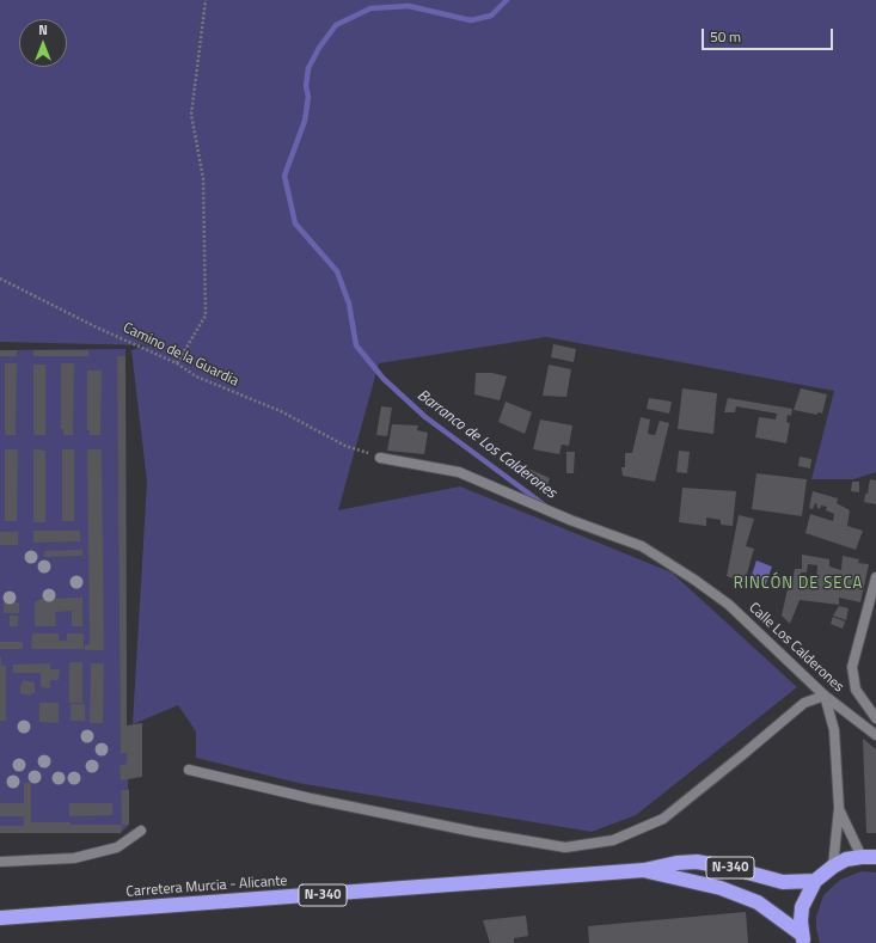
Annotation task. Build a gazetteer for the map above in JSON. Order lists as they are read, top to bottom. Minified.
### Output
{"streets":{"highway":["N-340","Carretera Murcia - Alicante"],"street":["Calle Los Calderones"],"path":["Camino de la Guardia"]},"crossings":[["Camino de la Guardia","Calle Los Calderones"],["N-340","Carretera Murcia - Alicante"]],"districts":["RINCÓN DE SECA"],"water":["Barranco de Los Calderones"],"scale_bar":"50 m","north":"top"}
